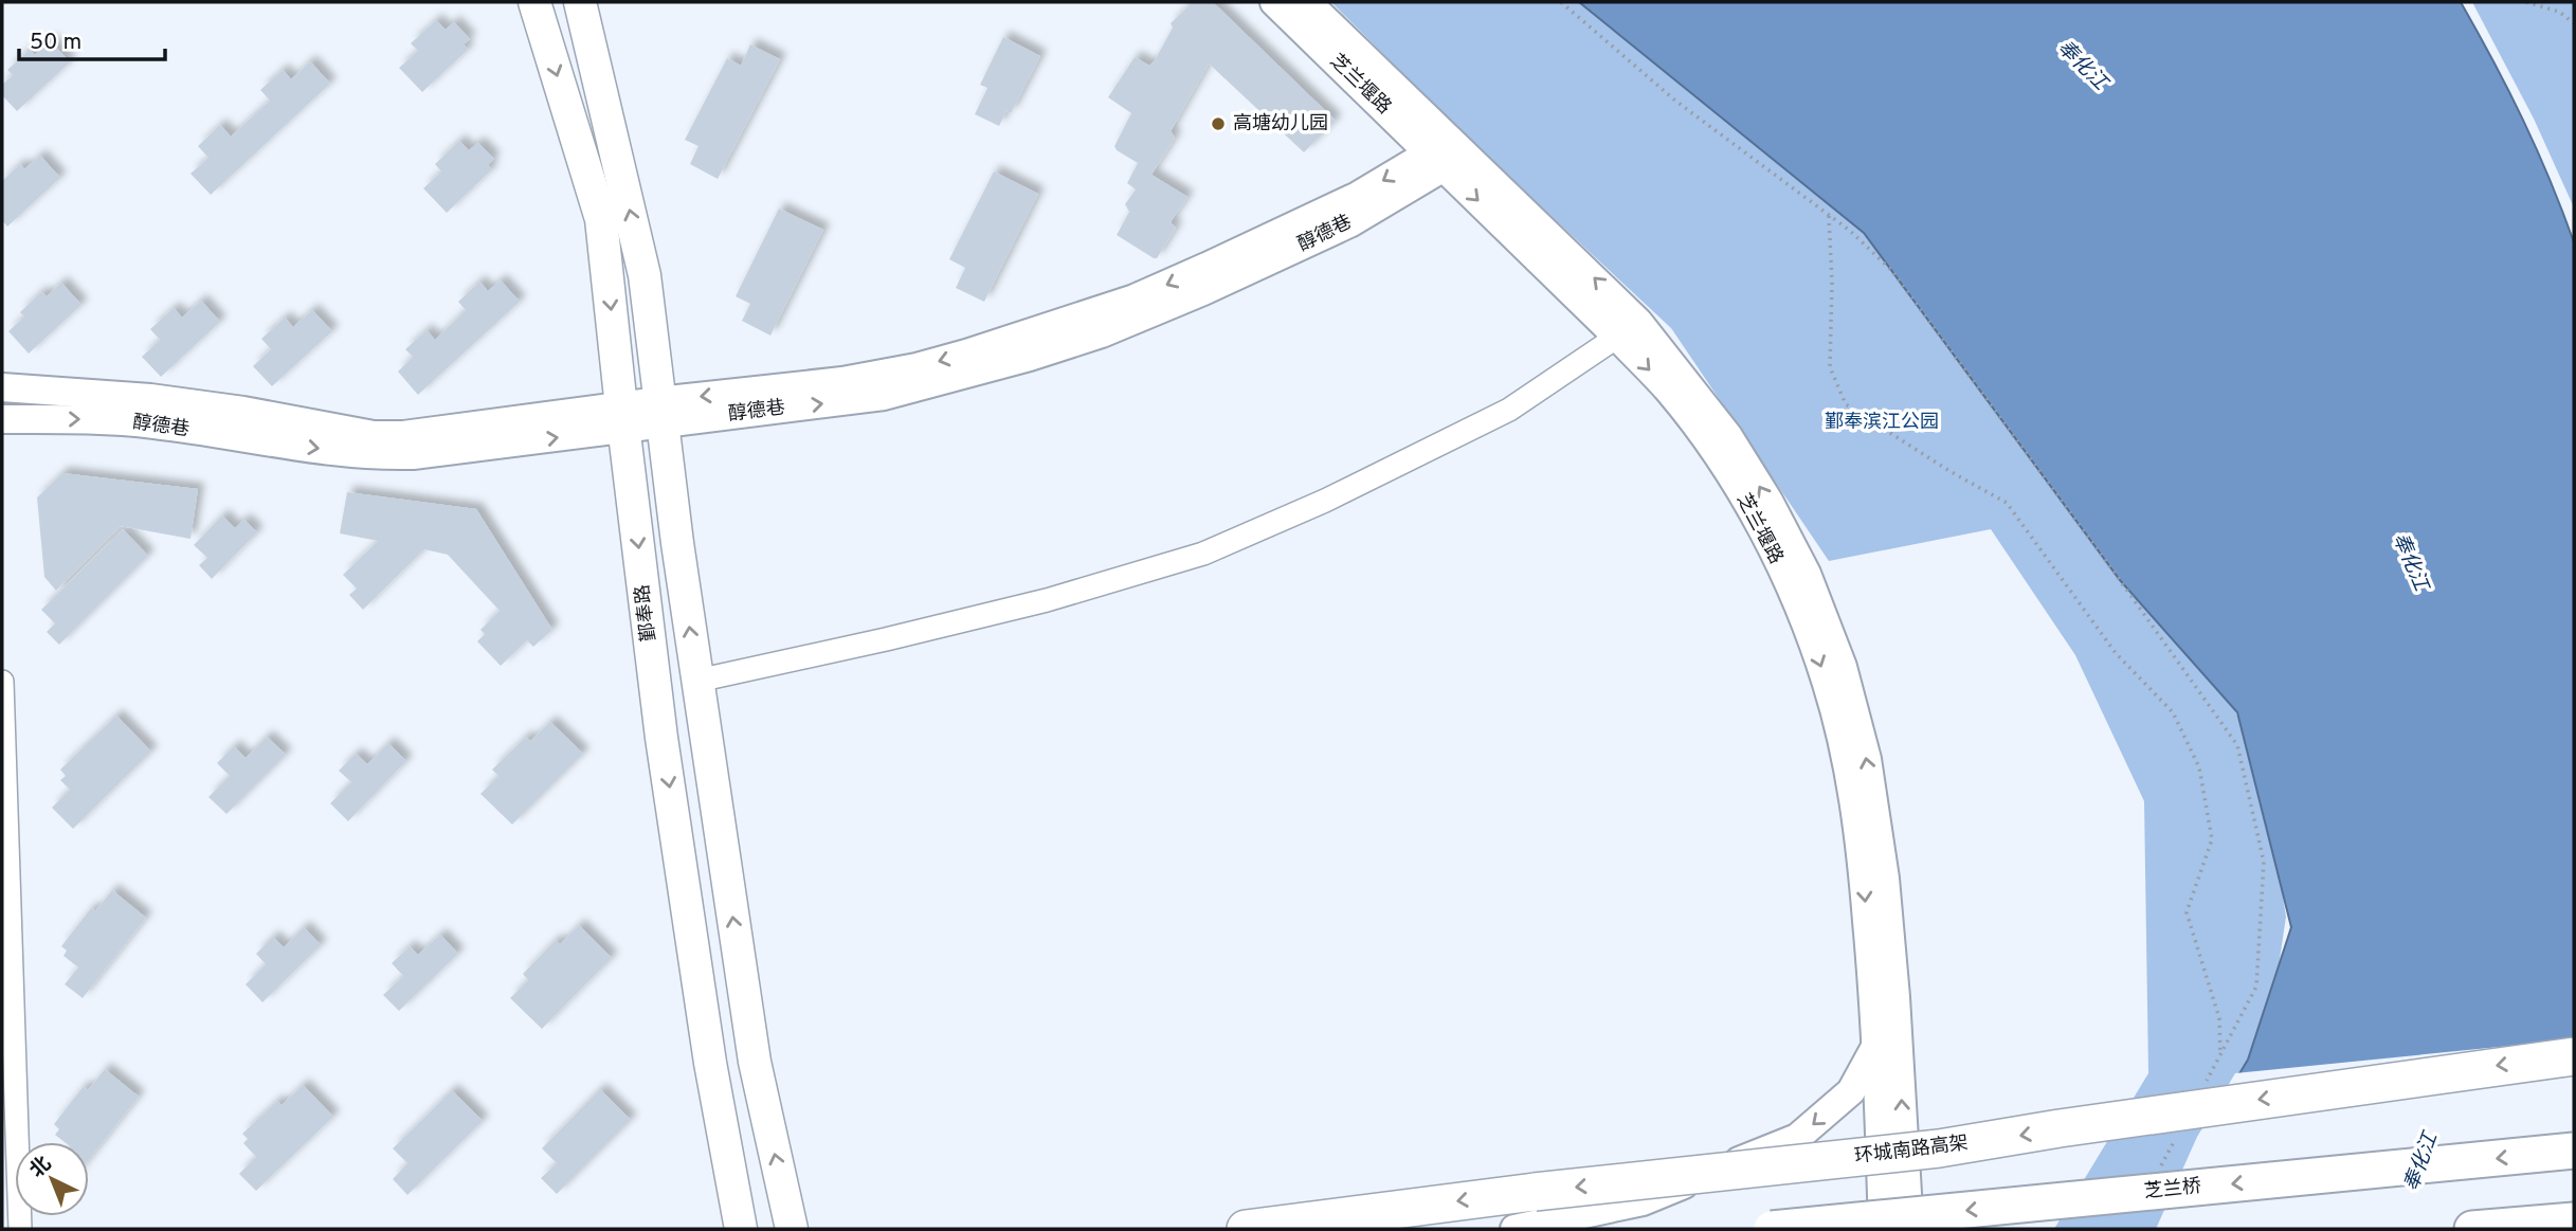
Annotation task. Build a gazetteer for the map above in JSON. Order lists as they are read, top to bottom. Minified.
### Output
{"streets":{"highway":["环城南路高架"],"main road":["鄞奉路","芝兰桥"],"street":["芝兰堰路","醇德巷"]},"crossings":[["芝兰堰路","醇德巷"],["醇德巷","鄞奉路"]],"one_way":["环城南路高架","芝兰桥"],"water":["奉化江"],"parks":["鄞奉滨江公园"],"places":["高塘幼儿园"],"scale_bar":"50 m","north":"top left"}
